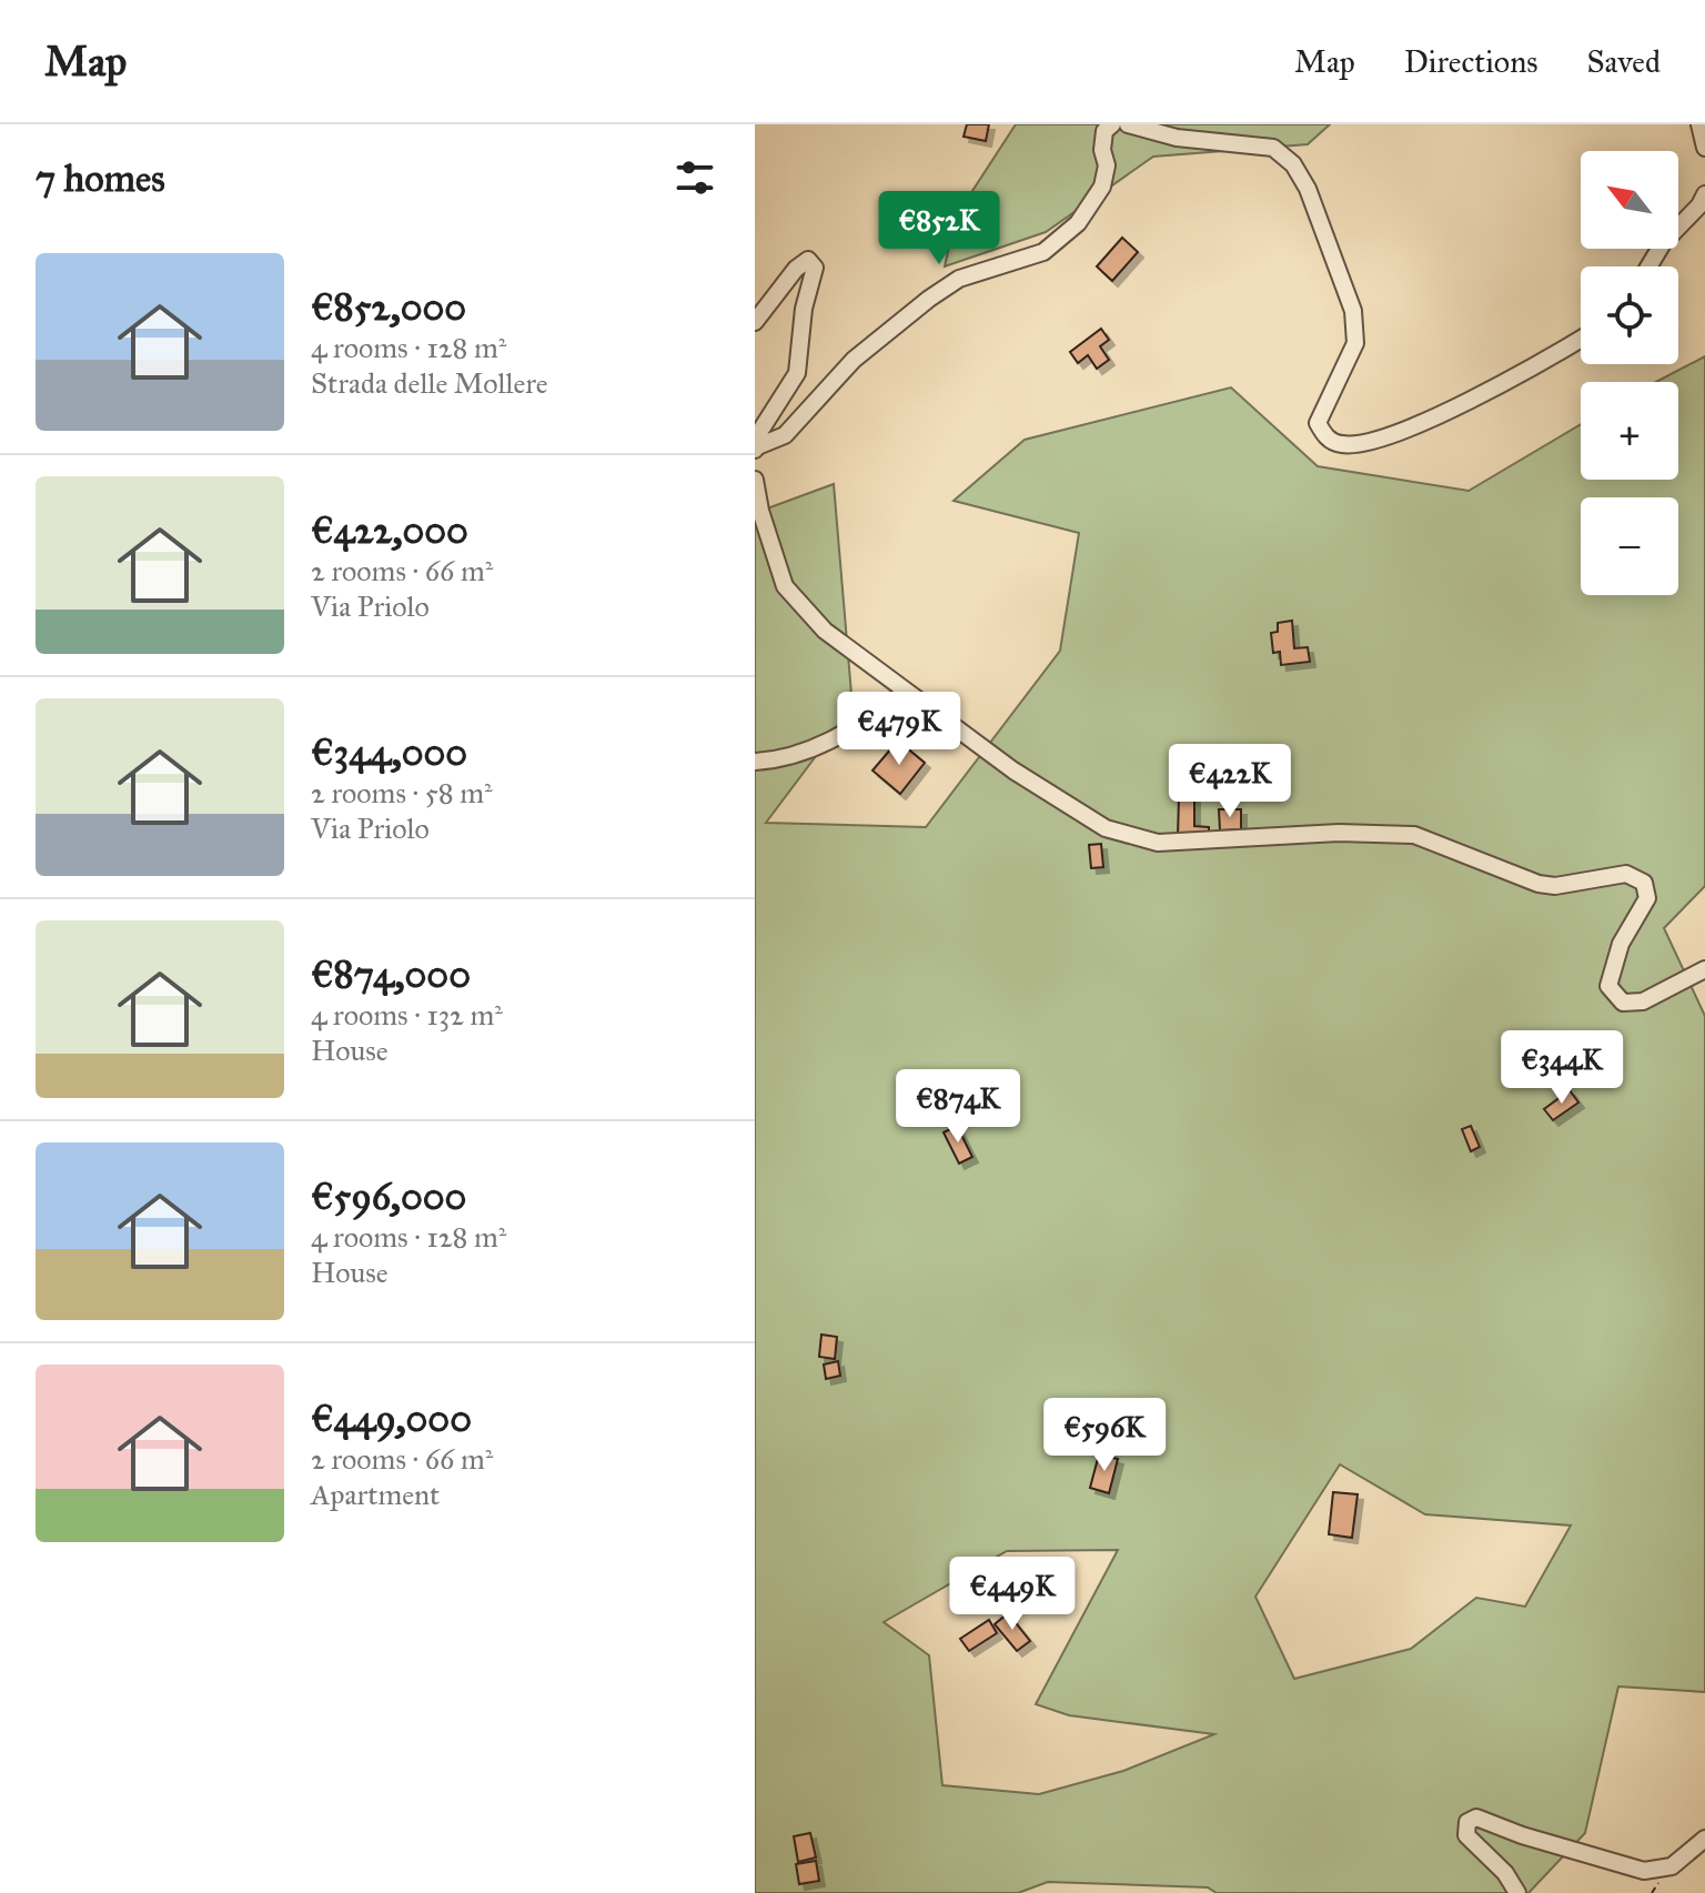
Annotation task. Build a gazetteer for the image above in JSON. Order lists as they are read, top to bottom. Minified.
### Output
{"north":"top left","page":{"header":"Map","nav":["Map","Directions","Saved"],"heading":"7 homes","map_buttons":["+","−"],"price":["€852K","€479K","€422K","€344K","€874K","€596K","€449K"],"list":[{"name":"€852,000","note":"4 rooms · 128 m² · Strada delle Mollere"},{"name":"€422,000","note":"2 rooms · 66 m² · Via Priolo"},{"name":"€344,000","note":"2 rooms · 58 m² · Via Priolo"},{"name":"€874,000","note":"4 rooms · 132 m² · House"},{"name":"€596,000","note":"4 rooms · 128 m² · House"},{"name":"€449,000","note":"2 rooms · 66 m² · Apartment"}]}}
